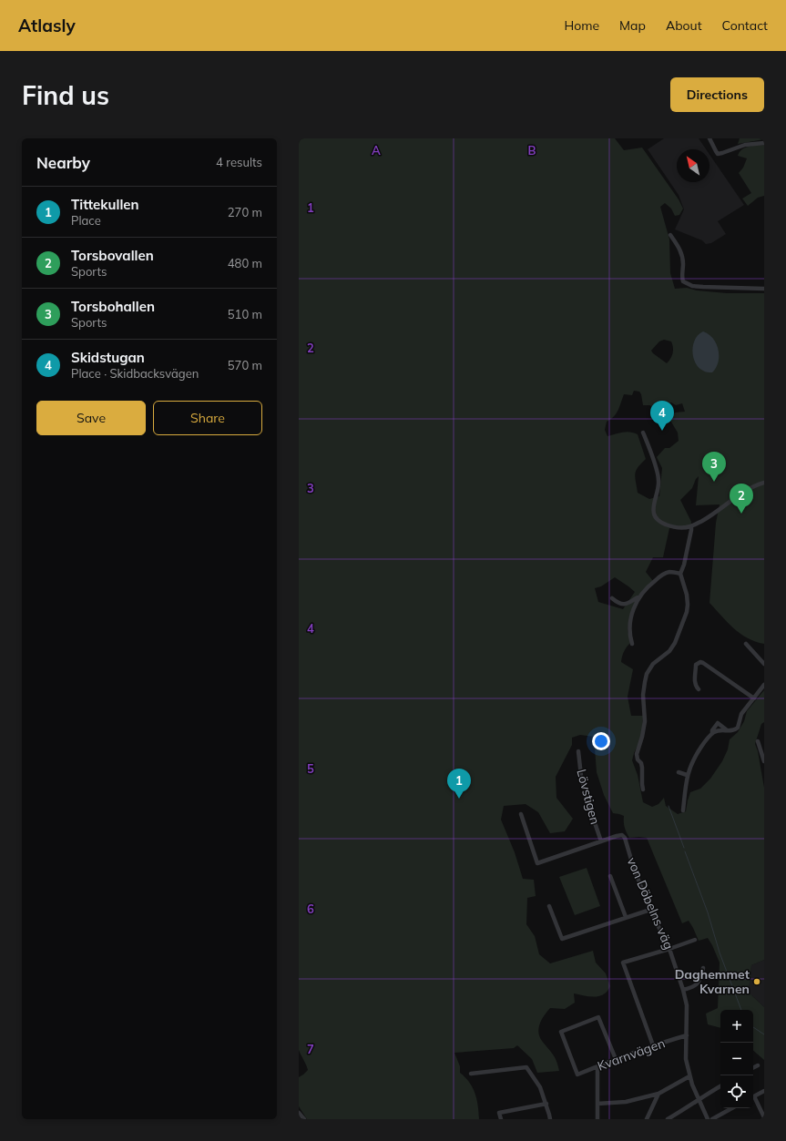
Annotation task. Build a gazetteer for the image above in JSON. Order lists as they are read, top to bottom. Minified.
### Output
{"streets":{"street":["Lövstigen","von Döbelns väg","Kvarnvägen"]},"crossings":[["Lövstigen","von Döbelns väg"],["von Döbelns väg","Kvarnvägen"]],"places":["Daghemmet Kvarnen"],"north":"top left","page":{"header":"Atlasly","nav":["Home","Map","About","Contact"],"buttons":["Directions",["Save","Share"]],"title":"Find us","heading":["Nearby","4 results"],"list":[{"mark":"1","name":"Tittekullen","note":"Place","value":"270 m"},{"mark":"2","name":"Torsbovallen","note":"Sports","value":"480 m"},{"mark":"3","name":"Torsbohallen","note":"Sports","value":"510 m"},{"mark":"4","name":"Skidstugan","note":"Place · Skidbacksvägen","value":"570 m"}],"pins":["4","3","2","1"],"map_buttons":["+","−"]},"grid":{"columns":["A","B"],"rows":["1","2","3","4","5","6","7"]}}
